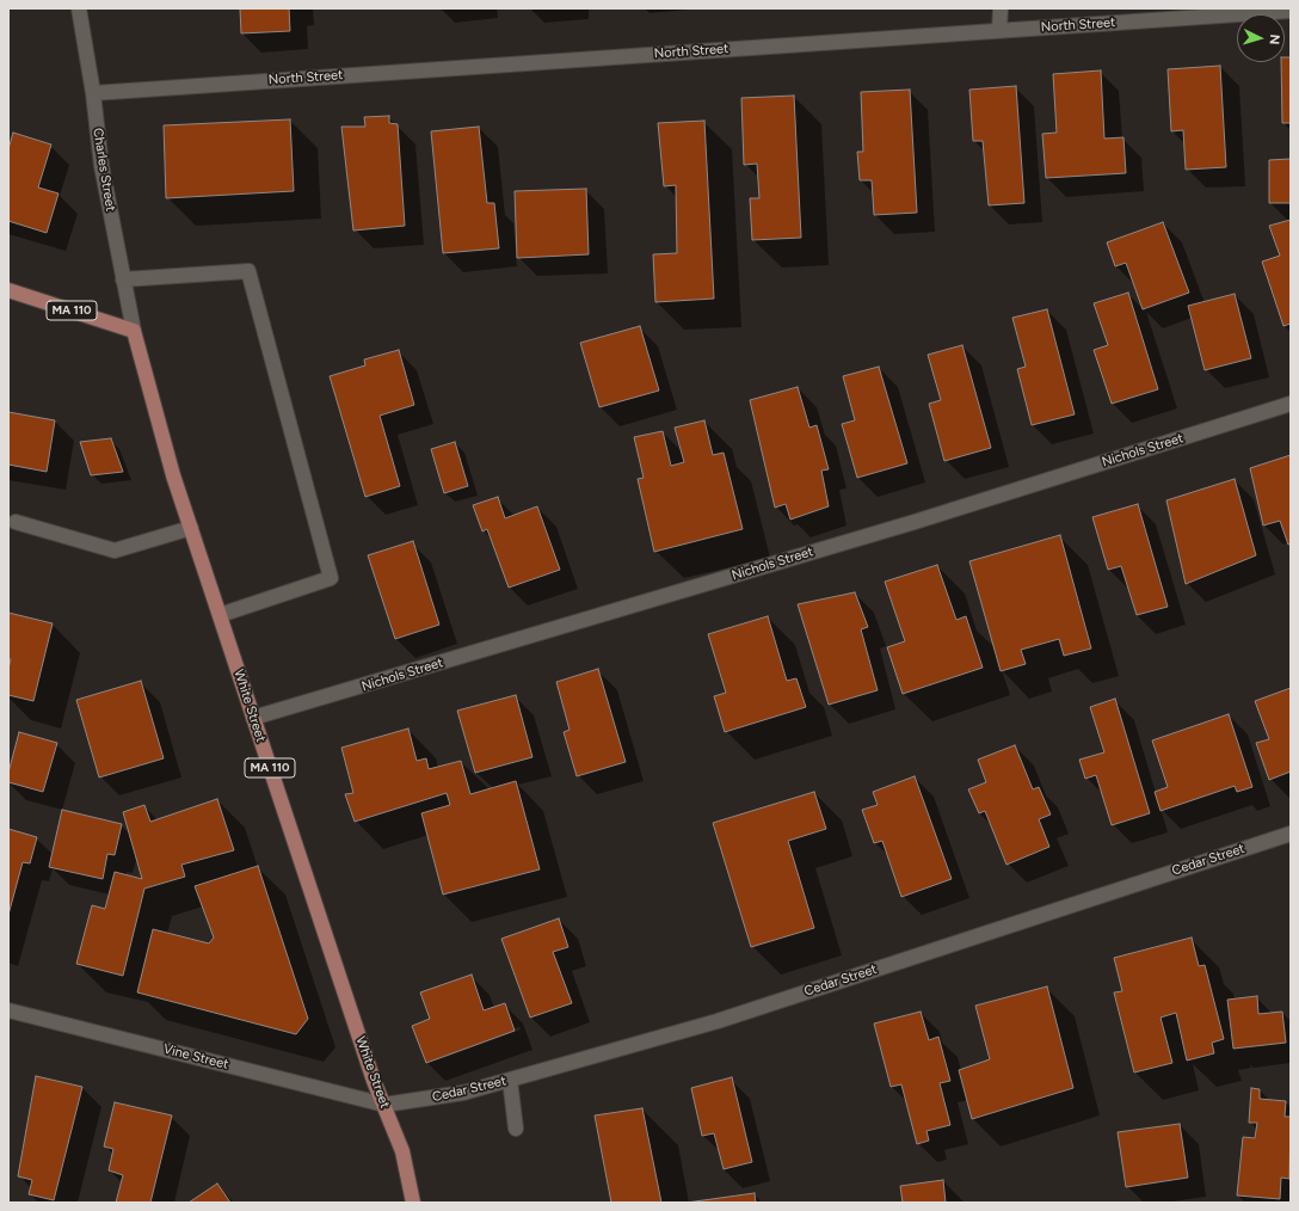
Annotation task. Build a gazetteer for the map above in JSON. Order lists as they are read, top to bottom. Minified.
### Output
{"streets":{"main road":["MA 110","White Street"],"street":["North Street","Charles Street","Nichols Street","Cedar Street","Vine Street"]},"crossings":[["North Street","Charles Street"],["Charles Street","MA 110"],["Charles Street","White Street"],["MA 110","White Street"],["Nichols Street","White Street"],["White Street","Cedar Street"],["White Street","Vine Street"],["Cedar Street","Vine Street"]],"north":"right"}
